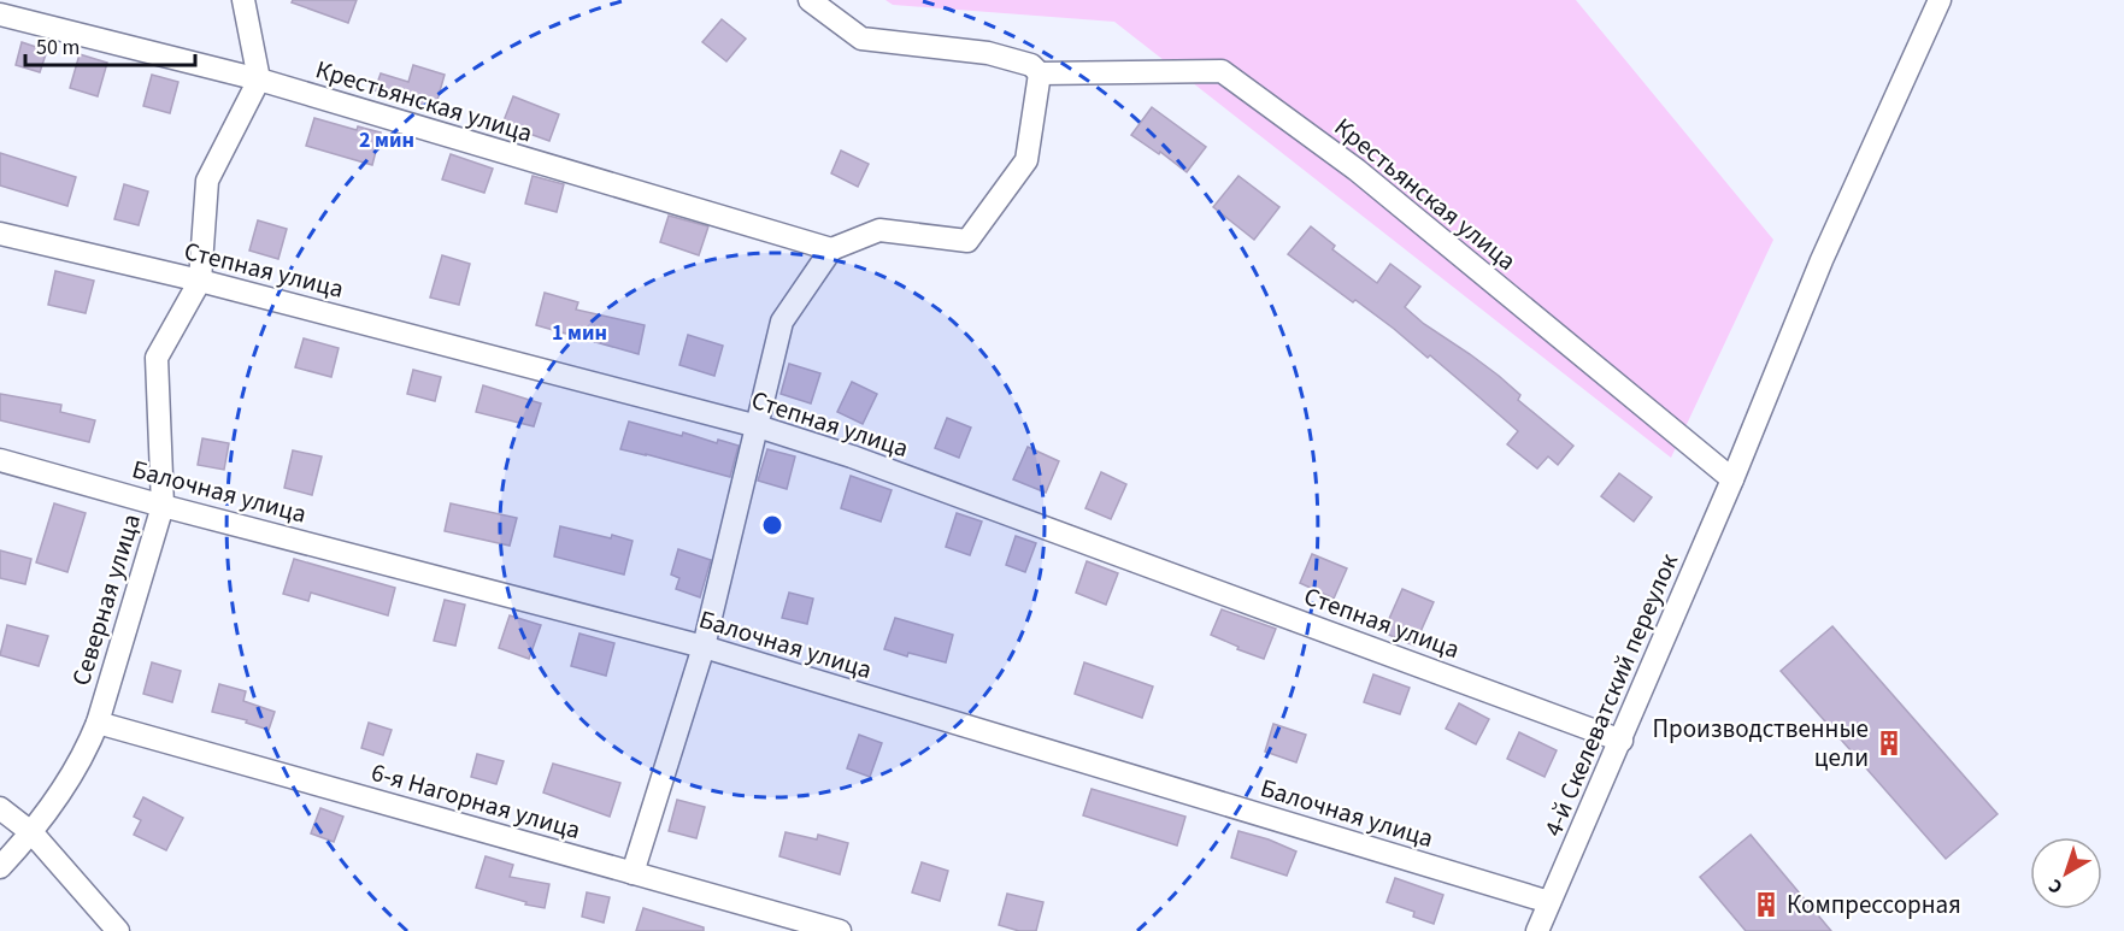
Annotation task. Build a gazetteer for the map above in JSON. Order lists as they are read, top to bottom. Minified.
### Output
{"streets":{"street":["Крестьянская улица","Степная улица","Балочная улица","Северная улица","4-й Скелеватский переулок","6-я Нагорная улица"]},"crossings":[["Крестьянская улица","Северная улица"],["Крестьянская улица","4-й Скелеватский переулок"],["Степная улица","Северная улица"],["Степная улица","4-й Скелеватский переулок"],["Балочная улица","Северная улица"],["Балочная улица","4-й Скелеватский переулок"],["Северная улица","6-я Нагорная улица"]],"places":{"building":["Производственные цели","Компрессорная"]},"scale_bar":"50 m","north":"bottom left","rings":["2 мин","1 мин"]}
